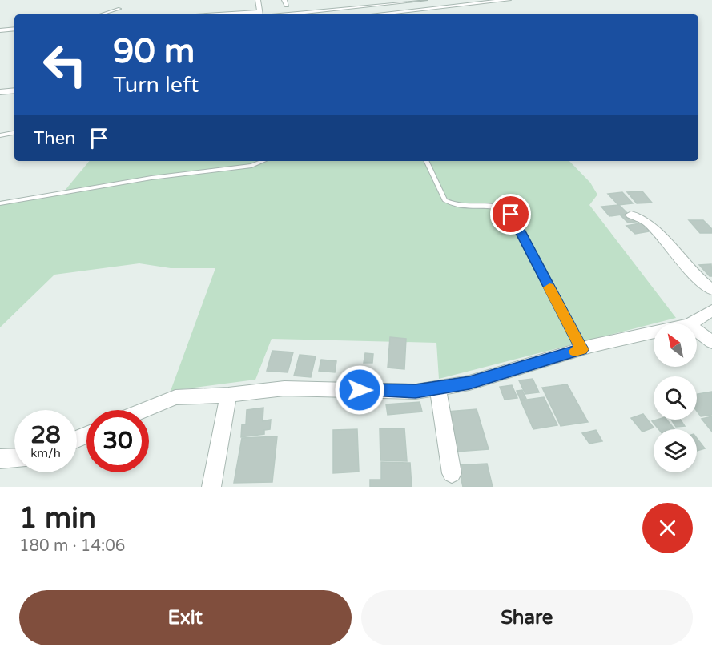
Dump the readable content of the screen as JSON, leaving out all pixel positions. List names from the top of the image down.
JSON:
{
  "north": "top left",
  "page": {
    "turn": ["90 m", "Turn left"],
    "then": "Then",
    "speed": "28 km/h",
    "limit": "30",
    "heading": ["1 min", "180 m · 14:06"],
    "buttons": ["Exit", "Share"]
  }
}
